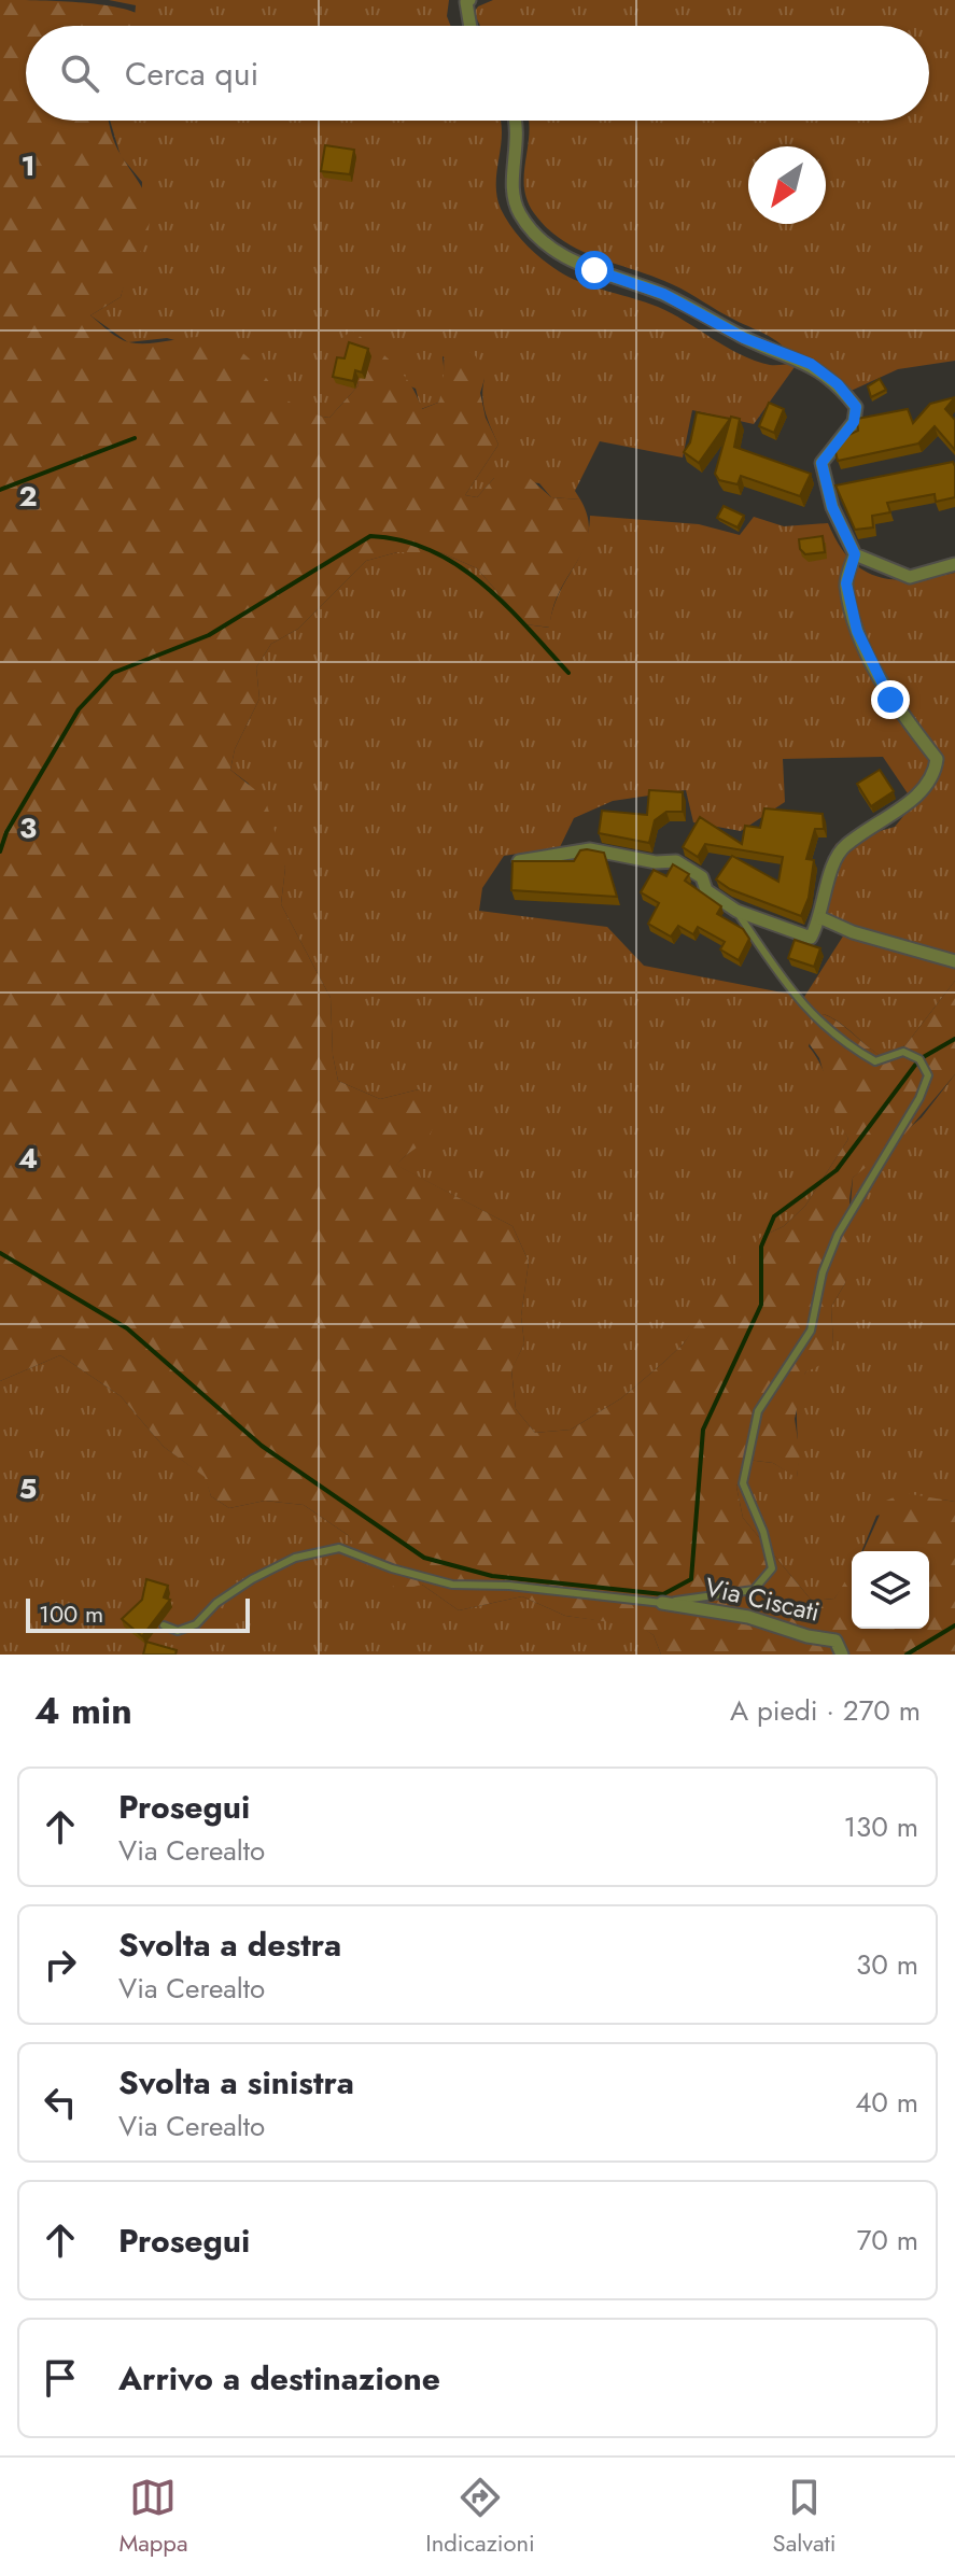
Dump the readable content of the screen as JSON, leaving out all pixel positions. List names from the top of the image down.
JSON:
{
  "streets": {
    "street": ["Via Ciscati"]
  },
  "scale_bar": "100 m",
  "north": "bottom left",
  "page": {
    "search": "Cerca qui",
    "scale": "100 m",
    "heading": ["4 min", "A piedi · 270 m"],
    "list": [
      ["Prosegui", "Via Cerealto", "130 m"],
      ["Svolta a destra", "Via Cerealto", "30 m"],
      ["Svolta a sinistra", "Via Cerealto", "40 m"],
      ["Prosegui", "70 m"],
      "Arrivo a destinazione"
    ],
    "nav": ["Mappa", "Indicazioni", "Salvati"]
  },
  "grid": {
    "rows": [
      "1",
      "2",
      "3",
      "4",
      "5"
    ]
  }
}
